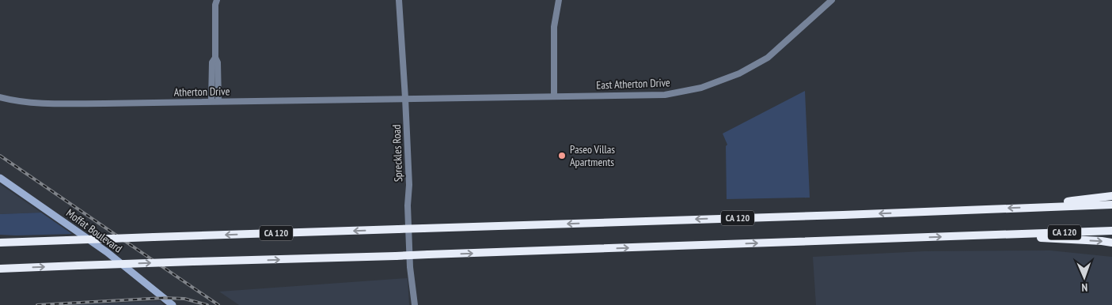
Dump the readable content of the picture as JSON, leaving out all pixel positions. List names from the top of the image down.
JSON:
{
  "streets": {
    "highway": ["CA 120"],
    "main road": ["Moffat Boulevard"],
    "street": ["East Atherton Drive", "Atherton Drive", "Spreckles Road"]
  },
  "crossings": [
    ["East Atherton Drive", "Atherton Drive"],
    ["East Atherton Drive", "Spreckles Road"],
    ["Atherton Drive", "Spreckles Road"]
  ],
  "places": ["Paseo Villas Apartments"],
  "north": "bottom"
}
